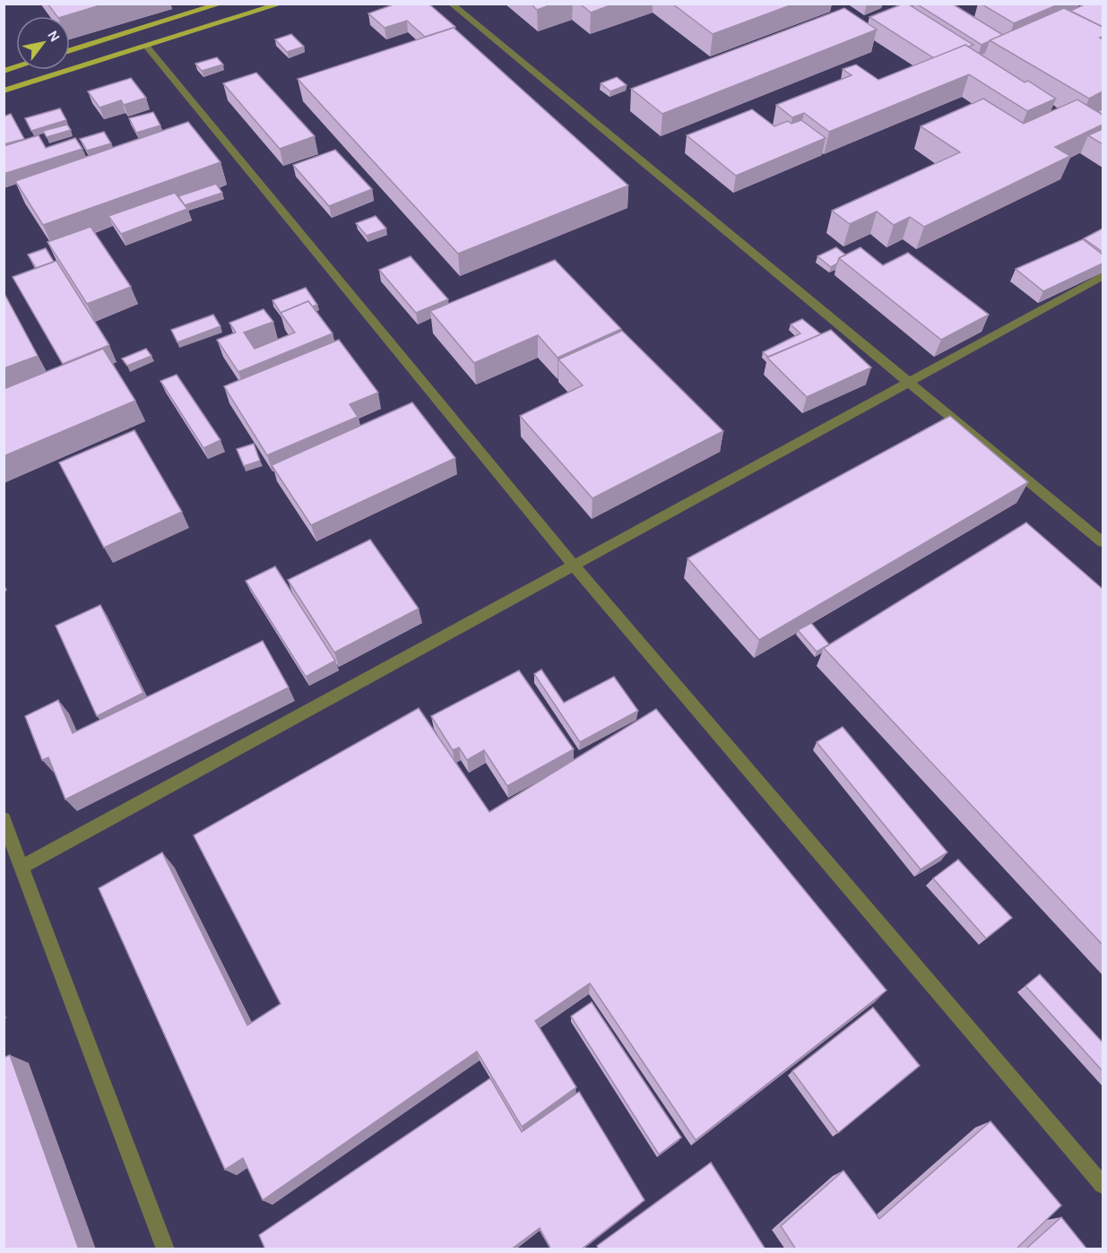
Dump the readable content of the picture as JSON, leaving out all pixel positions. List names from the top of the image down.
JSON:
{
  "north": "top right"
}
